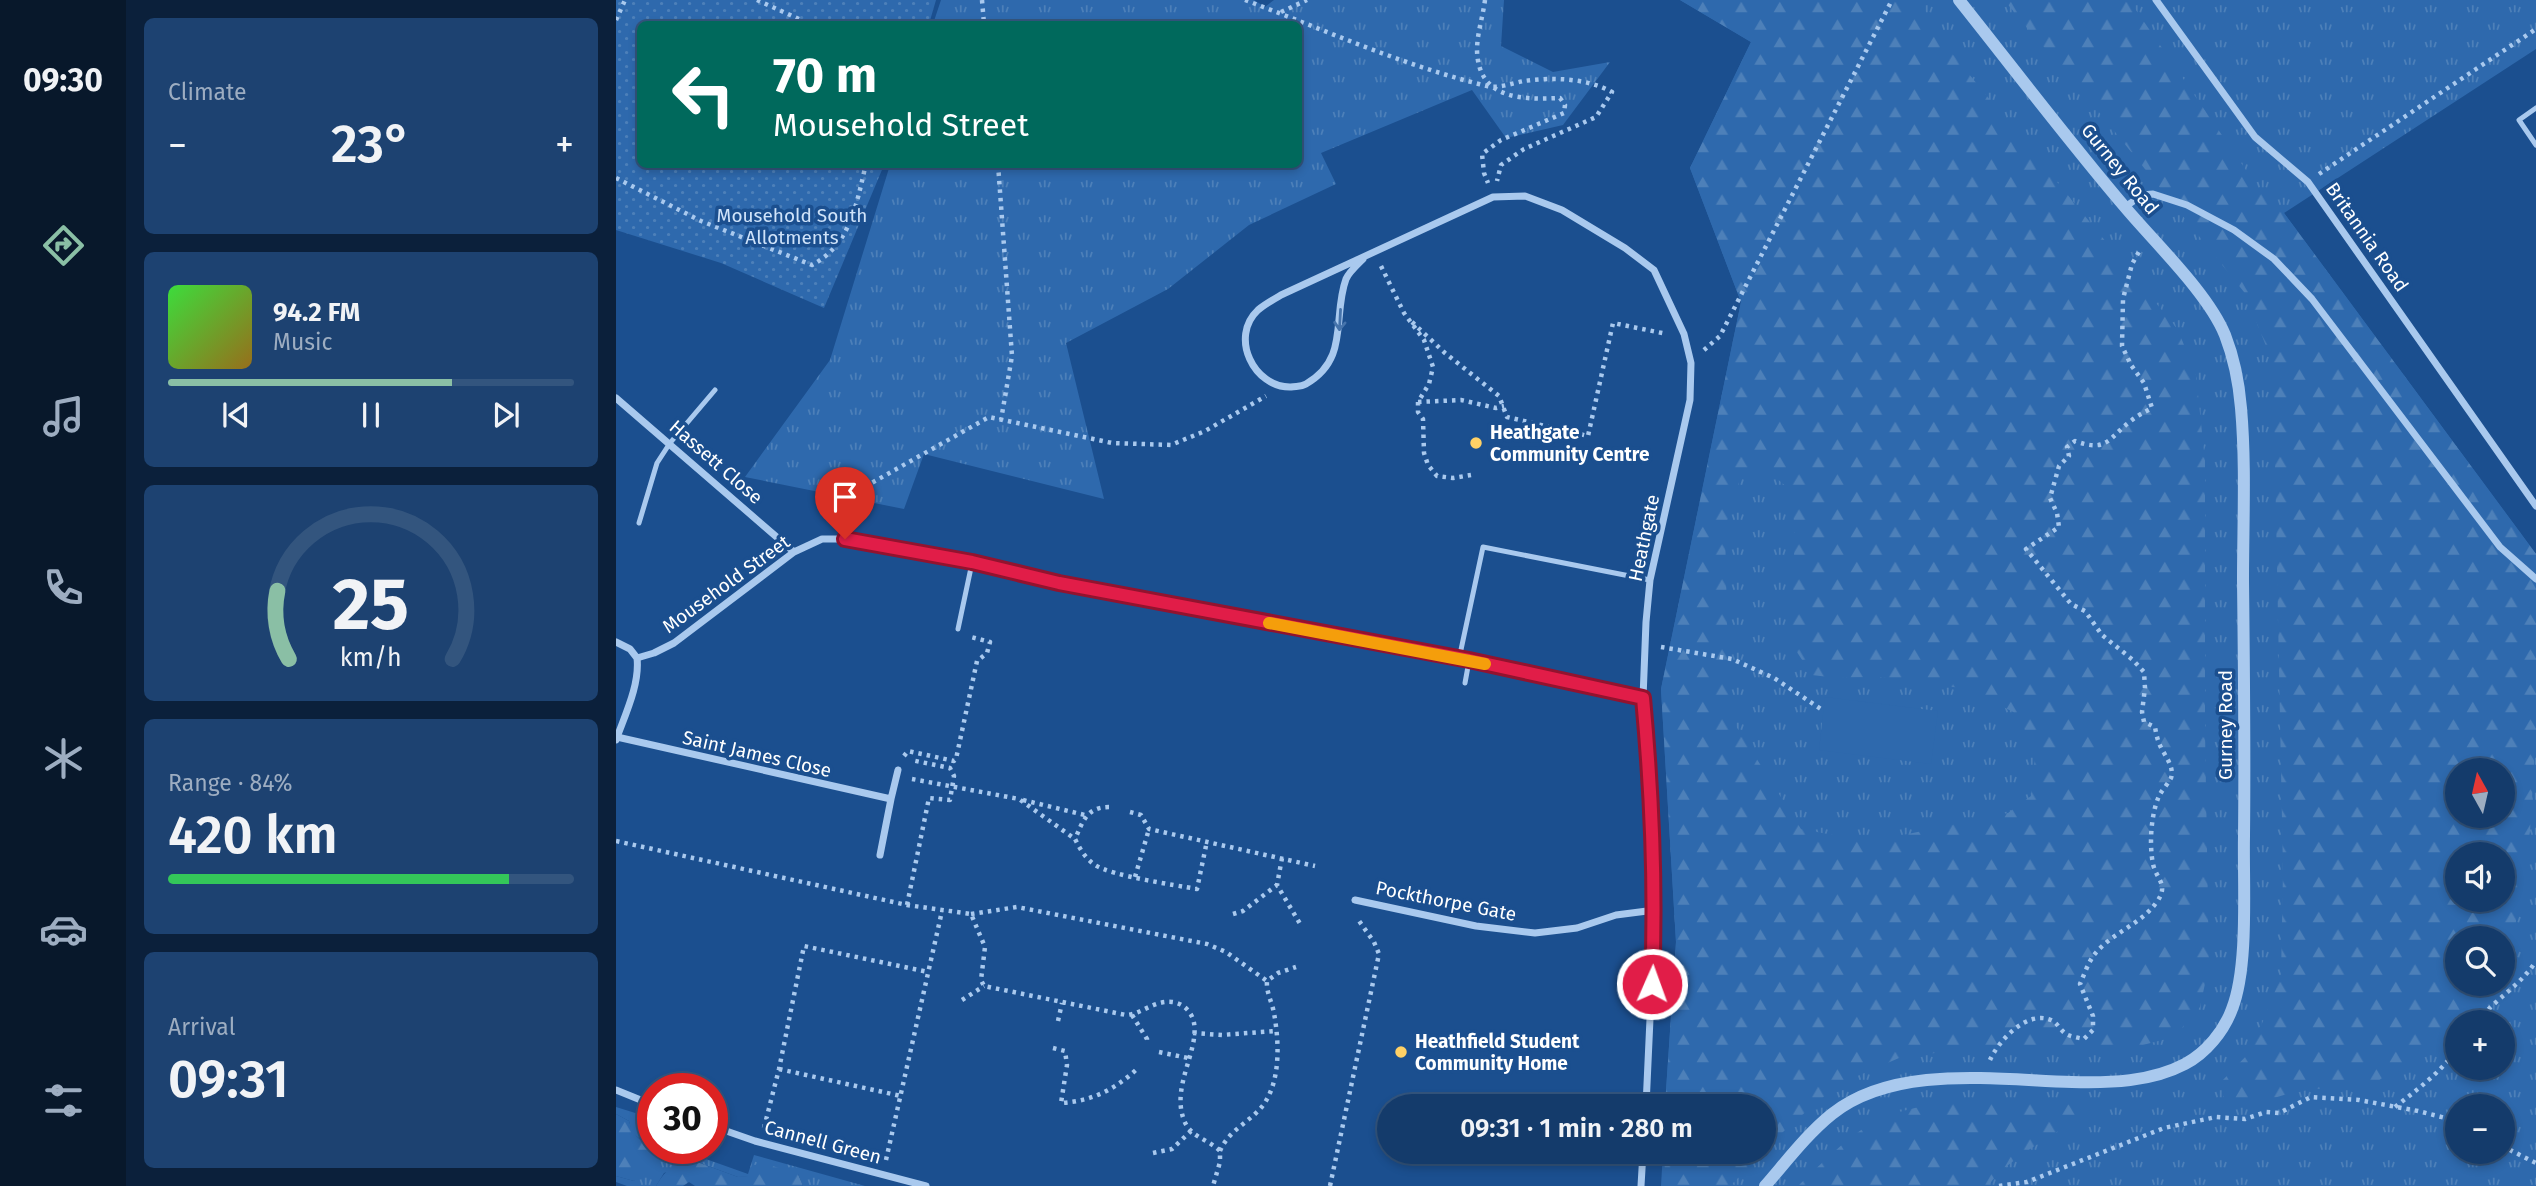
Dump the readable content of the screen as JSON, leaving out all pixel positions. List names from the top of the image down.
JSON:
{
  "streets": {
    "street": [
      "Gurney Road",
      "Britannia Road",
      "Hassett Close",
      "Heathgate",
      "Mousehold Street",
      "Saint James Close",
      "Pockthorpe Gate",
      "Cannell Green"
    ]
  },
  "crossings": [
    ["Hassett Close", "Mousehold Street"],
    ["Heathgate", "Mousehold Street"],
    ["Heathgate", "Pockthorpe Gate"],
    ["Mousehold Street", "Saint James Close"]
  ],
  "parks": ["Mousehold South Allotments"],
  "places": ["Heathgate Community Centre", "Heathfield Student Community Home"],
  "north": "top",
  "page": {
    "tabs": "09:30",
    "tile": [
      "Climate",
      ["Range · 84%", "420 km"],
      ["Arrival", "09:31"]
    ],
    "turn": ["70 m", "Mousehold Street"],
    "heat": ["−", "23°", "+"],
    "song": ["94.2 FM", "Music"],
    "map_buttons": ["+", "−"],
    "limit": "30",
    "trip": "09:31 · 1 min · 280 m",
    "gauge": ["25", "km/h"]
  }
}
